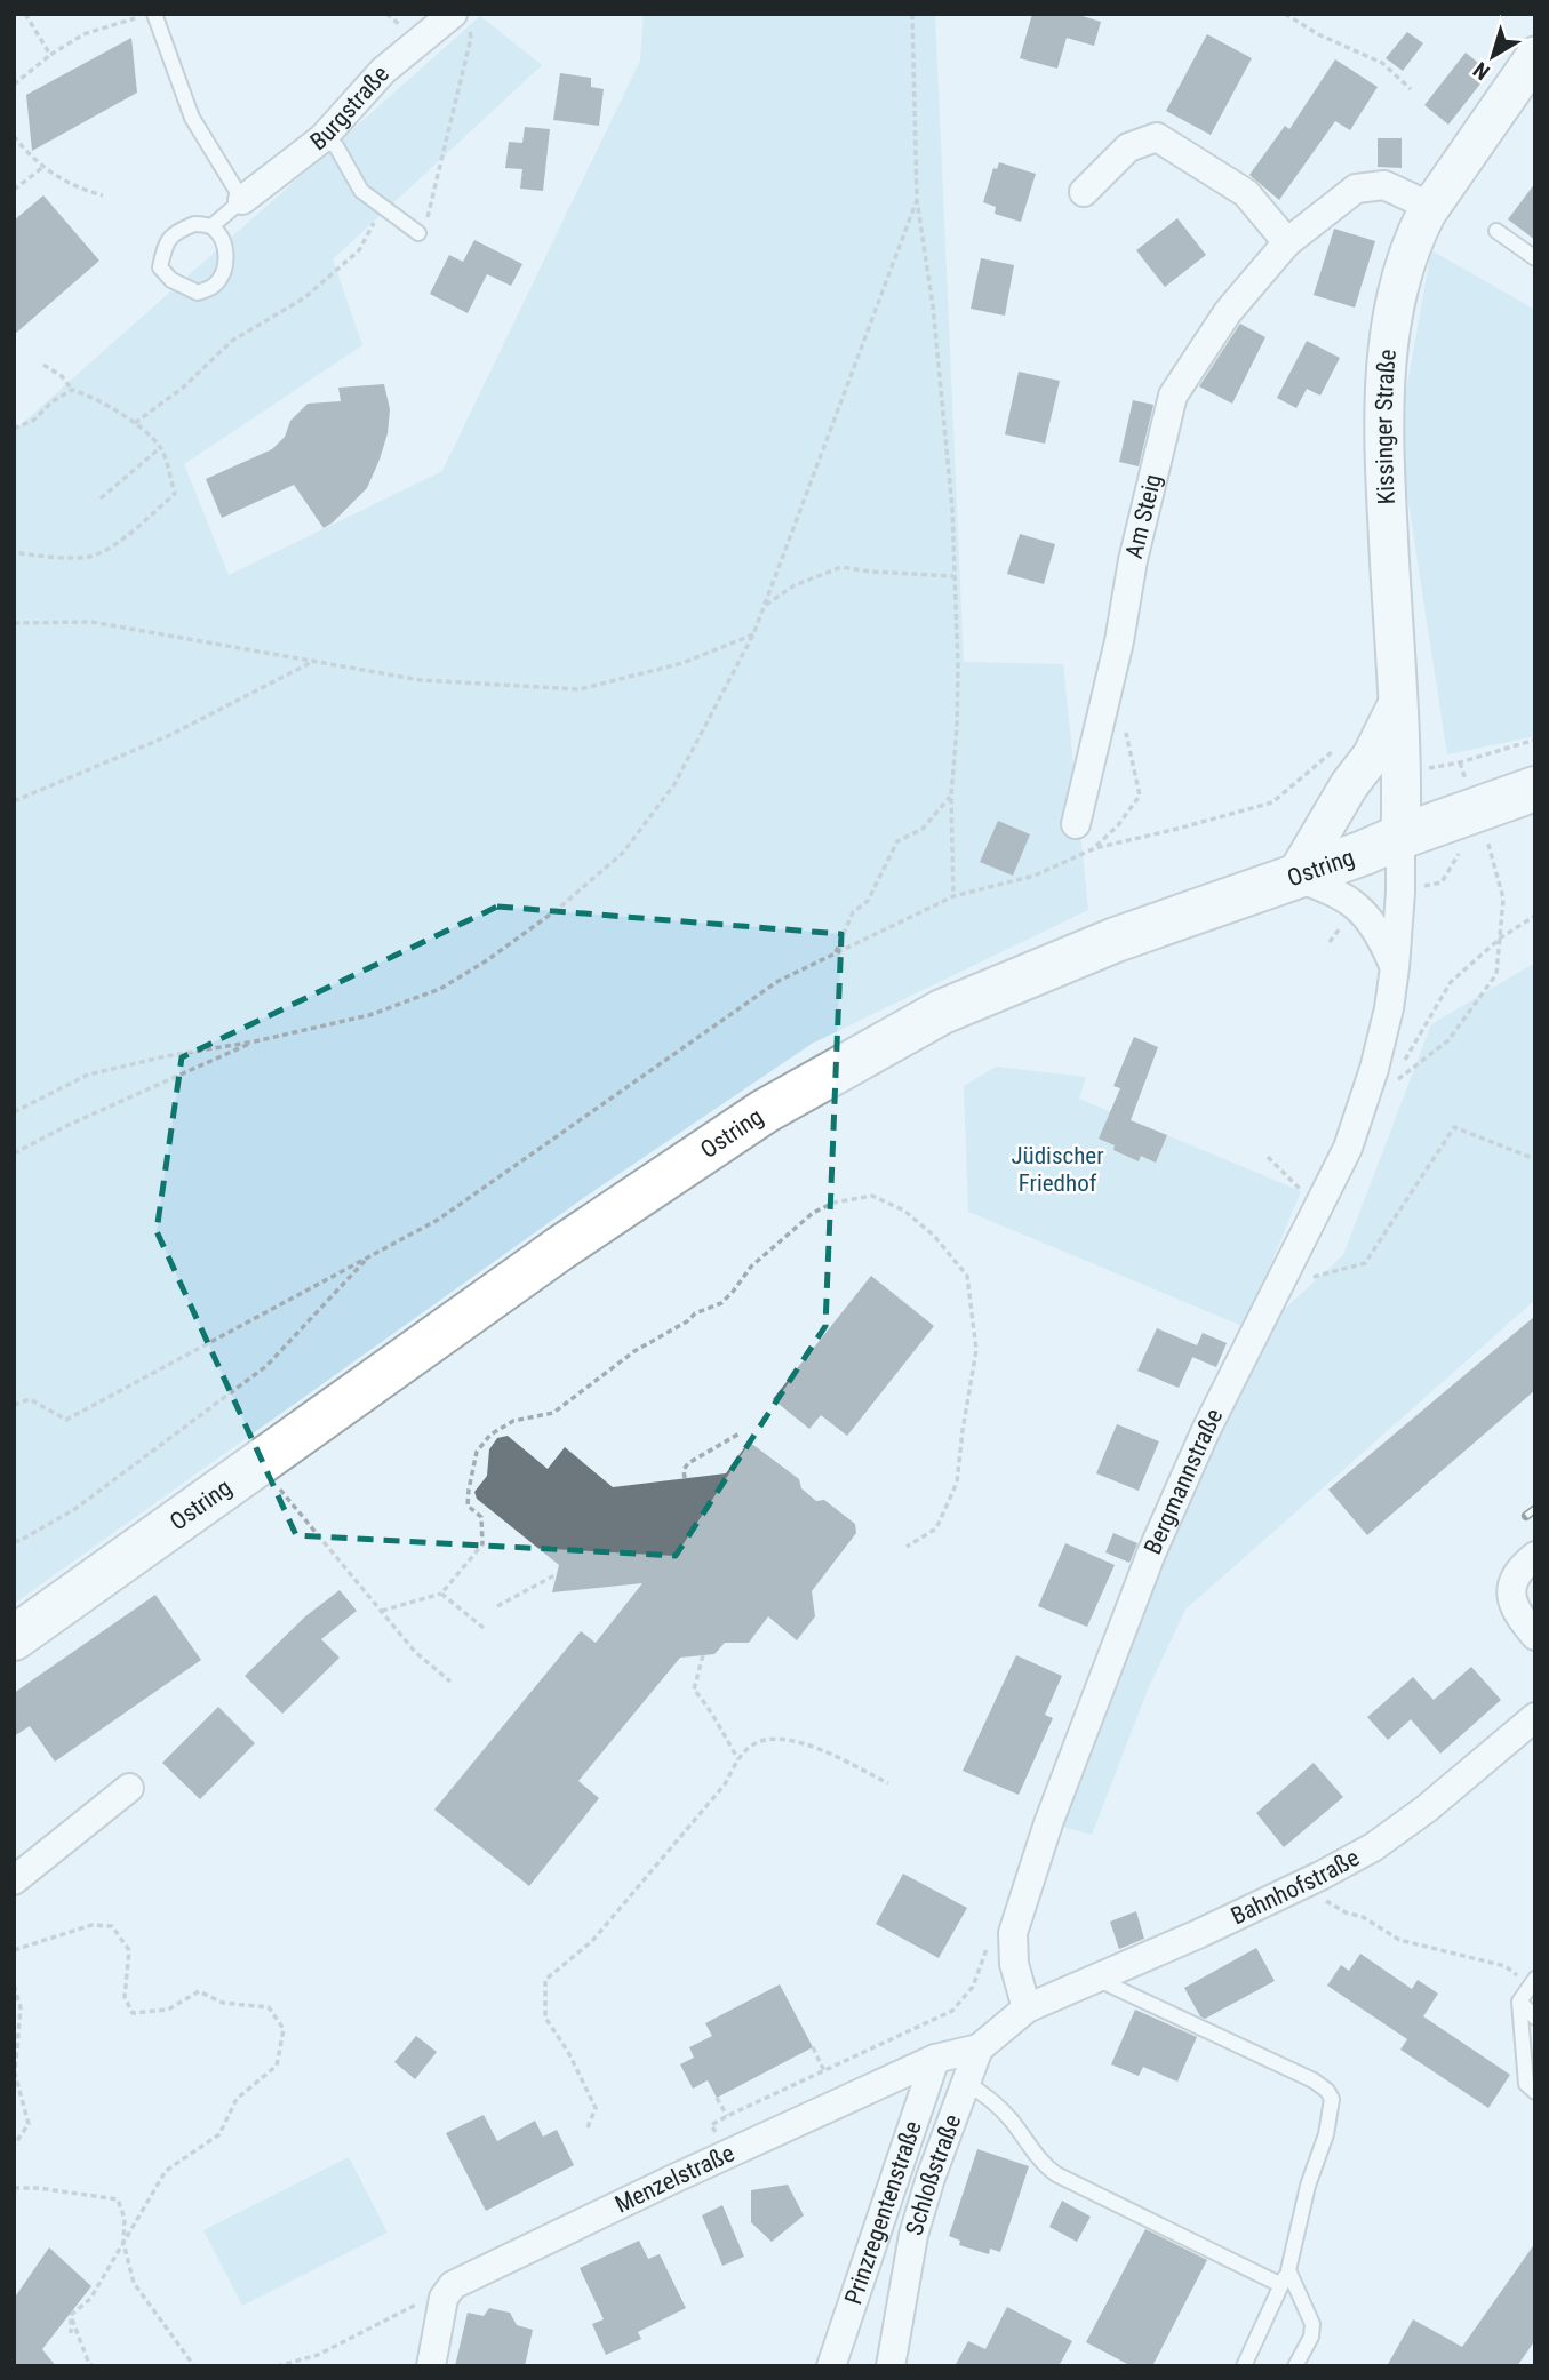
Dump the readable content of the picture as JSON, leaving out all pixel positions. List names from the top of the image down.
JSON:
{
  "streets": {
    "main road": ["Ostring"],
    "street": [
      "Burgstraße",
      "Kissinger Straße",
      "Am Steig",
      "Bergmannstraße",
      "Bahnhofstraße",
      "Schloßstraße",
      "Menzelstraße",
      "Prinzregentenstraße"
    ]
  },
  "crossings": [
    ["Kissinger Straße", "Am Steig"],
    ["Kissinger Straße", "Ostring"],
    ["Kissinger Straße", "Bergmannstraße"],
    ["Ostring", "Bergmannstraße"],
    ["Bergmannstraße", "Bahnhofstraße"],
    ["Bergmannstraße", "Schloßstraße"],
    ["Bahnhofstraße", "Schloßstraße"],
    ["Schloßstraße", "Menzelstraße"],
    ["Menzelstraße", "Prinzregentenstraße"]
  ],
  "parks": ["Jüdischer Friedhof"],
  "north": "bottom left"
}
